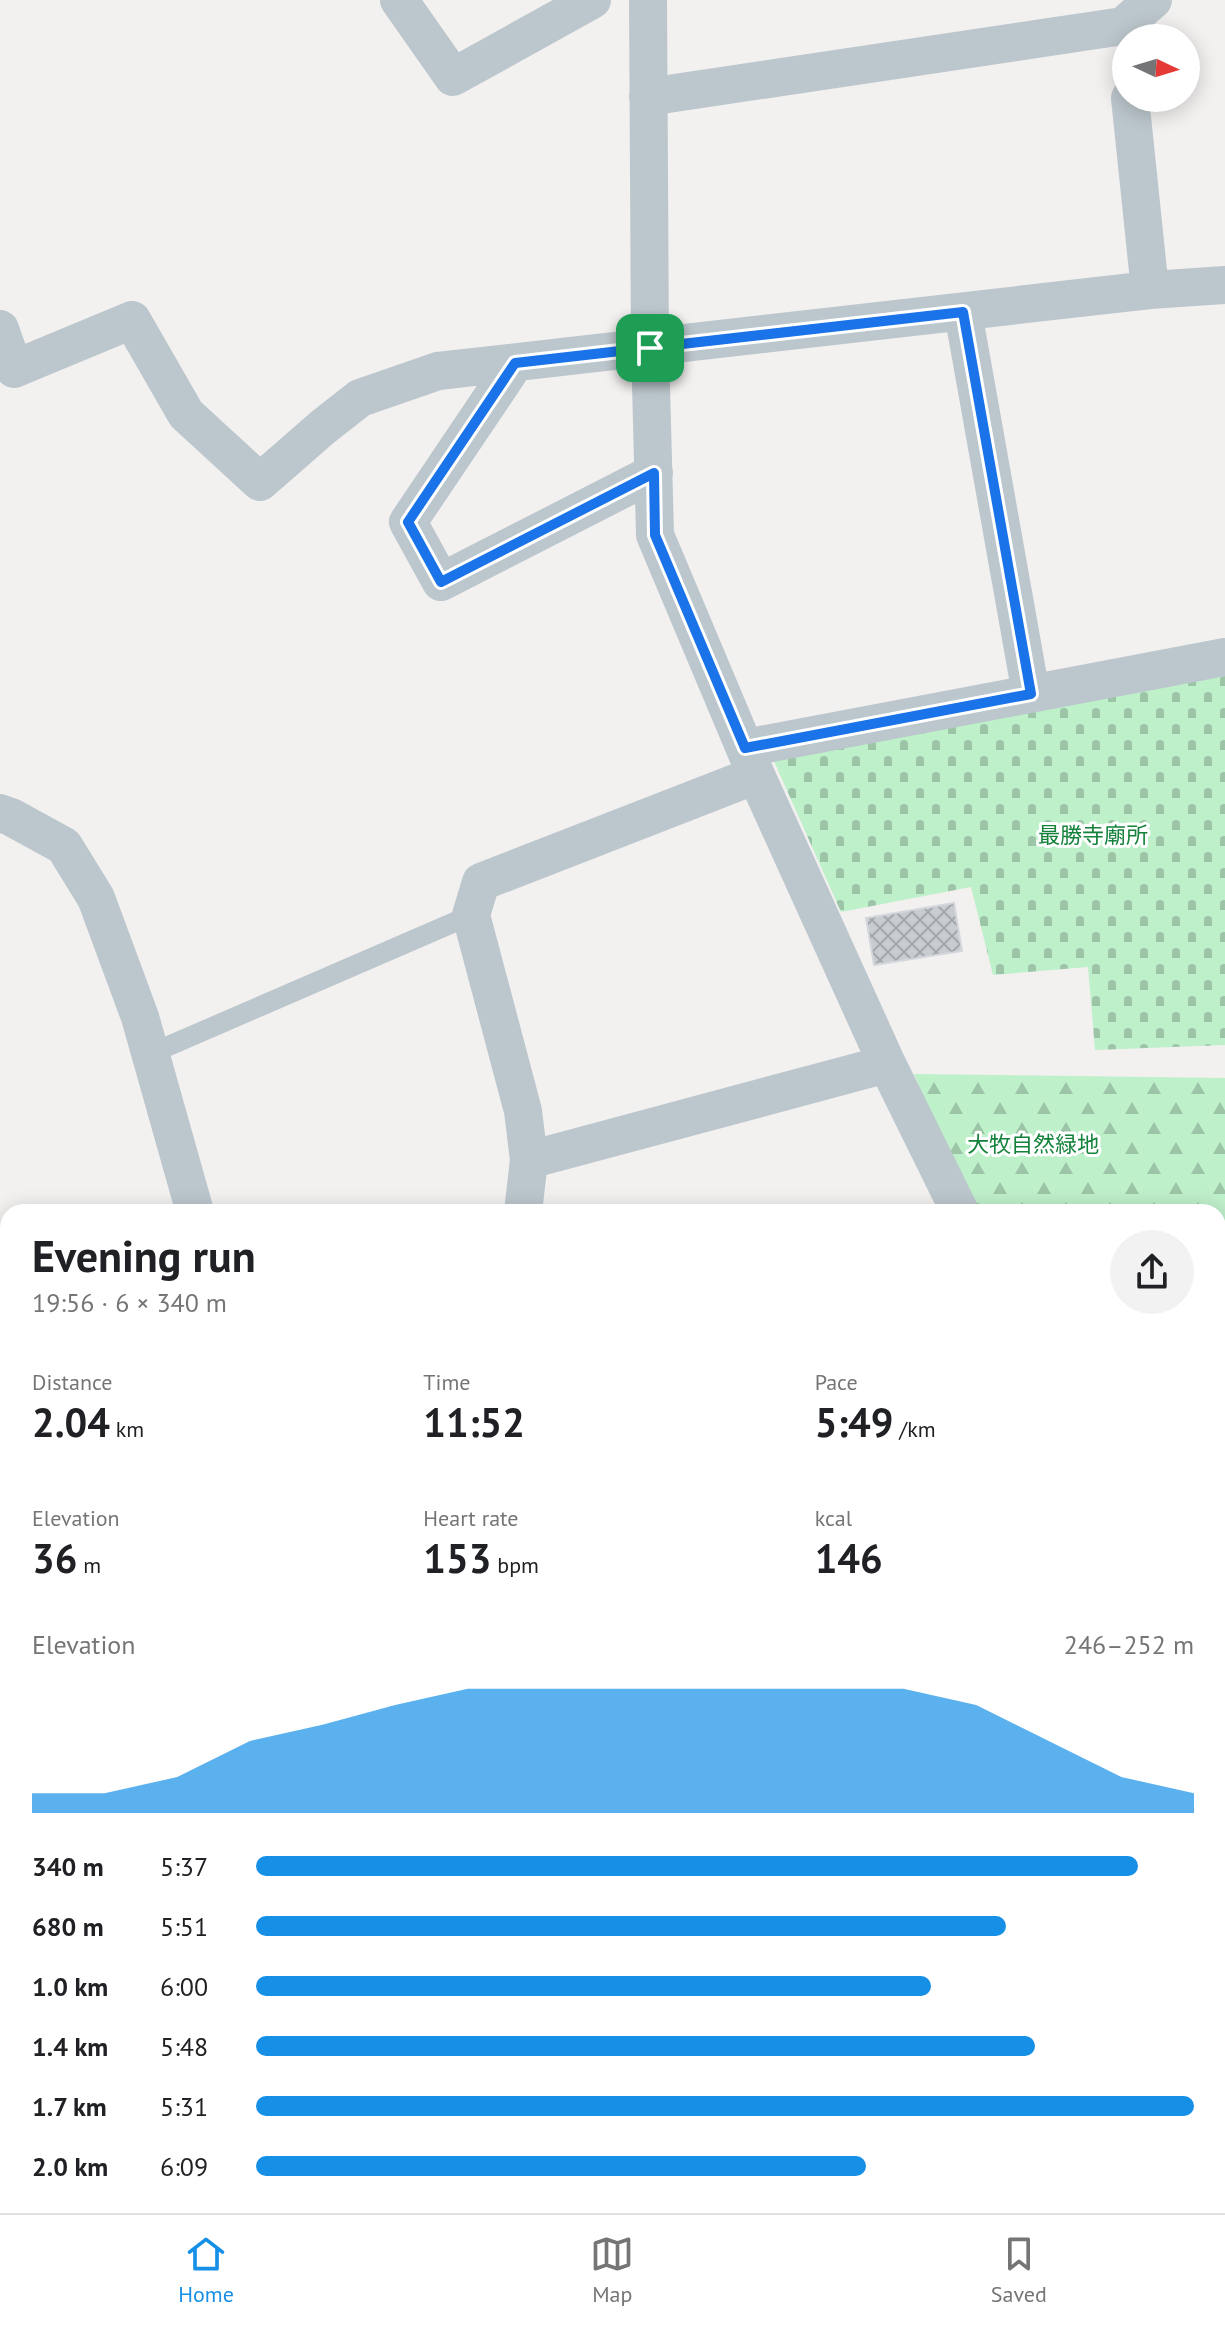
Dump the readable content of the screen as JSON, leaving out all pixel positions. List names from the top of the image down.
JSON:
{
  "parks": ["最勝寺廟所", "大牧自然緑地"],
  "north": "right",
  "page": {
    "heading": ["Evening run", "19:56 · 6 × 340 m"],
    "stats": [
      ["Distance", "2.04 km"],
      ["Time", "11:52"],
      ["Pace", "5:49 /km"],
      ["Elevation", "36 m"],
      ["Heart rate", "153 bpm"],
      ["kcal", "146"]
    ],
    "chart": ["Elevation", "246–252 m"],
    "list": [
      {
        "name": "340 m",
        "note": "5:37"
      },
      {
        "name": "680 m",
        "note": "5:51"
      },
      {
        "name": "1.0 km",
        "note": "6:00"
      },
      {
        "name": "1.4 km",
        "note": "5:48"
      },
      {
        "name": "1.7 km",
        "note": "5:31"
      },
      {
        "name": "2.0 km",
        "note": "6:09"
      }
    ],
    "tabs": ["Home", "Map", "Saved"]
  }
}
